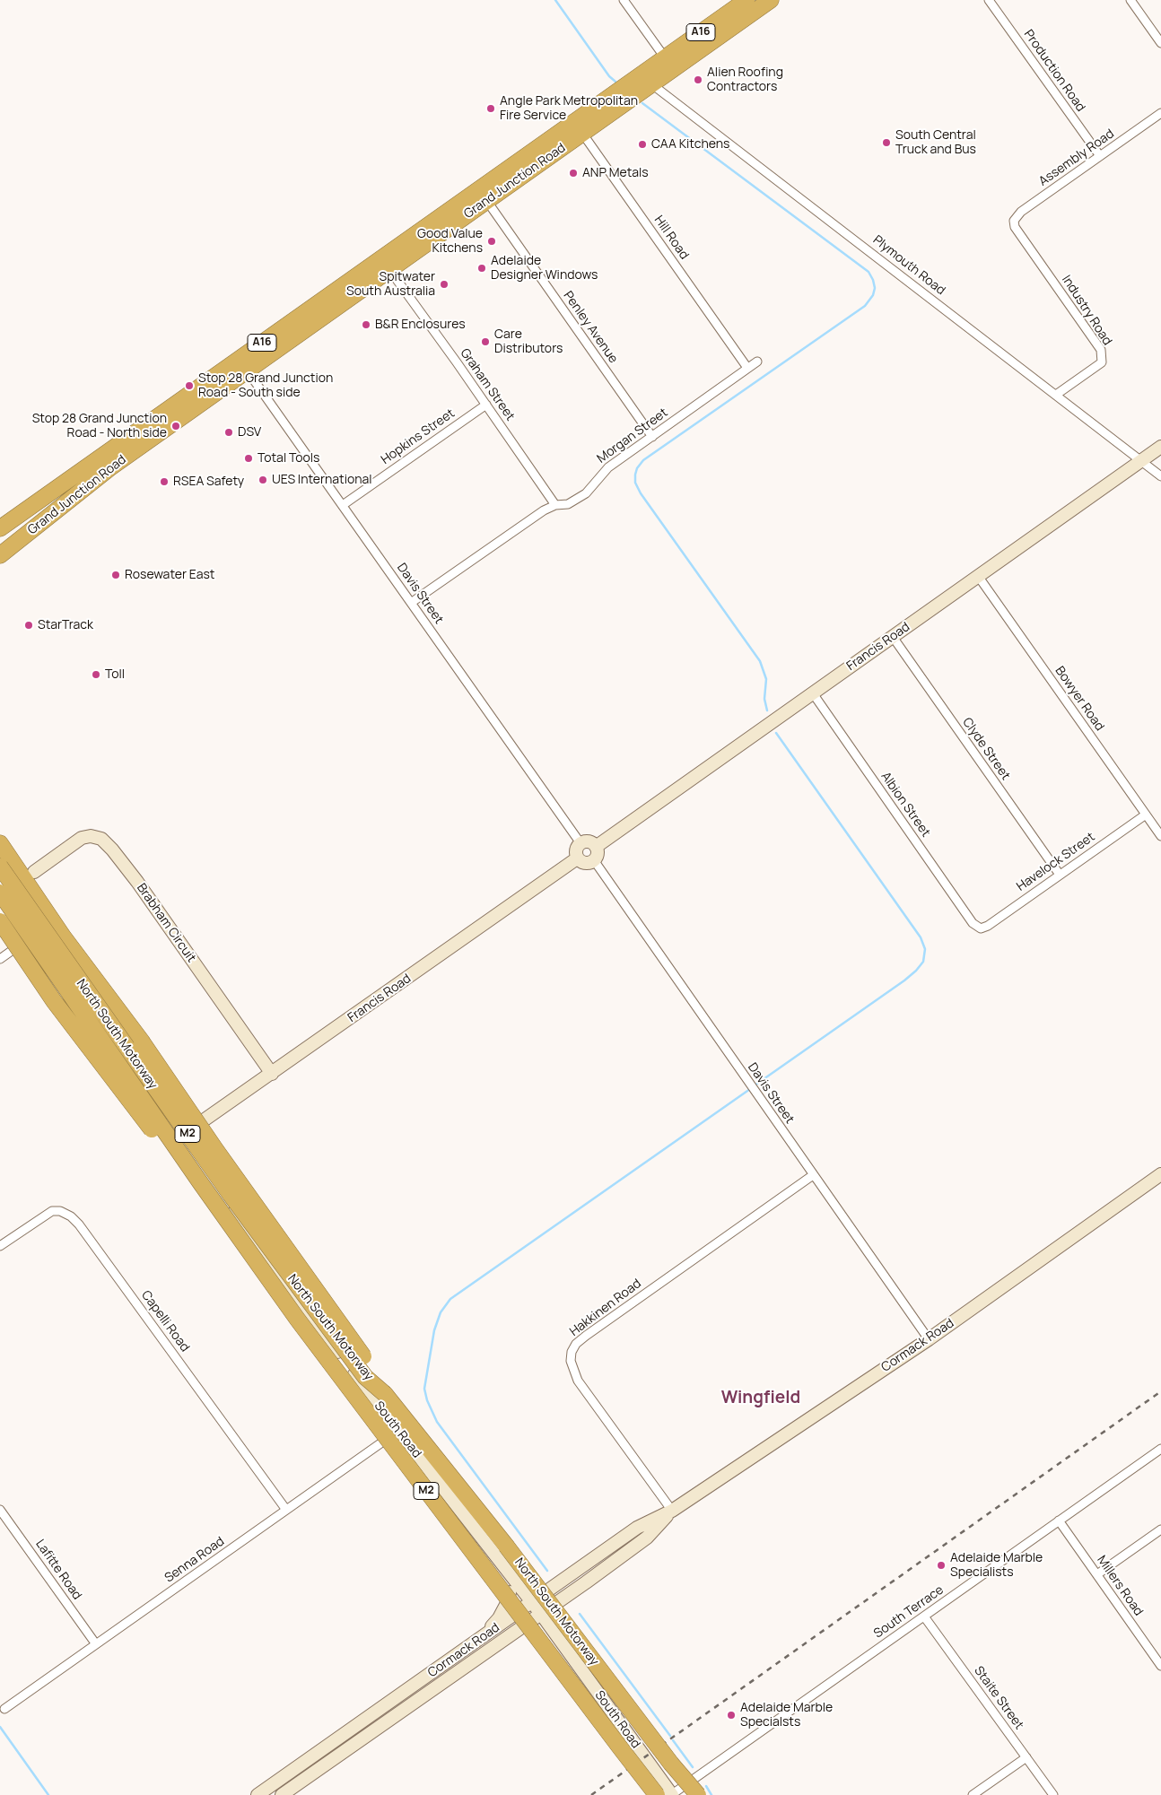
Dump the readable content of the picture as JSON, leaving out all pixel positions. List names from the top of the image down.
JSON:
{
  "streets": {
    "highway": [
      "A16",
      "Grand Junction Road",
      "North South Motorway",
      "M2"
    ],
    "street": [
      "Production Road",
      "Assembly Road",
      "Hill Road",
      "Plymouth Road",
      "Industry Road",
      "Penley Avenue",
      "Graham Street",
      "Morgan Street",
      "Hopkins Street",
      "Davis Street",
      "Francis Road",
      "Bowyer Road",
      "Clyde Street",
      "Albion Street",
      "Havelock Street",
      "Brabham Circuit",
      "Hakkinen Road",
      "Capelli Road",
      "Cormack Road",
      "South Road",
      "Senna Road",
      "Lafitte Road",
      "Millers Road",
      "South Terrace",
      "Staite Street"
    ]
  },
  "crossings": [
    ["Production Road", "Assembly Road"],
    ["Assembly Road", "Industry Road"],
    ["Grand Junction Road", "Hill Road"],
    ["Grand Junction Road", "Plymouth Road"],
    ["Grand Junction Road", "Penley Avenue"],
    ["Grand Junction Road", "Graham Street"],
    ["Grand Junction Road", "Davis Street"],
    ["Hill Road", "Morgan Street"],
    ["Plymouth Road", "Industry Road"],
    ["Plymouth Road", "Francis Road"],
    ["Penley Avenue", "Morgan Street"],
    ["Graham Street", "Morgan Street"],
    ["Graham Street", "Hopkins Street"],
    ["Morgan Street", "Davis Street"],
    ["Hopkins Street", "Davis Street"],
    ["Davis Street", "Francis Road"],
    ["Davis Street", "Hakkinen Road"],
    ["Davis Street", "Cormack Road"],
    ["Francis Road", "Bowyer Road"],
    ["Francis Road", "Clyde Street"],
    ["Francis Road", "Albion Street"],
    ["Francis Road", "Brabham Circuit"],
    ["Francis Road", "South Road"],
    ["Bowyer Road", "Havelock Street"],
    ["Clyde Street", "Havelock Street"],
    ["Albion Street", "Havelock Street"],
    ["Hakkinen Road", "Cormack Road"],
    ["Capelli Road", "Senna Road"],
    ["Cormack Road", "South Road"],
    ["South Road", "Senna Road"],
    ["South Road", "South Terrace"],
    ["Senna Road", "Lafitte Road"],
    ["Millers Road", "South Terrace"],
    ["South Terrace", "Staite Street"]
  ],
  "districts": ["Wingfield"],
  "places": [
    "Alien Roofing Contractors",
    "Angle Park Metropolitan Fire Service",
    "South Central Truck and Bus",
    "CAA Kitchens",
    "ANP Metals",
    "Good Value Kitchens",
    "Adelaide Designer Windows",
    "Spitwater South Australia",
    "B&R Enclosures",
    "Care Distributors",
    "Stop 28 Grand Junction Road - South side",
    "Stop 28 Grand Junction Road - North side",
    "DSV",
    "Total Tools",
    "UES International",
    "RSEA Safety",
    "Rosewater East",
    "StarTrack",
    "Toll",
    "Adelaide Marble Specialists",
    "Adelaide Marble Specialsts"
  ]
}
